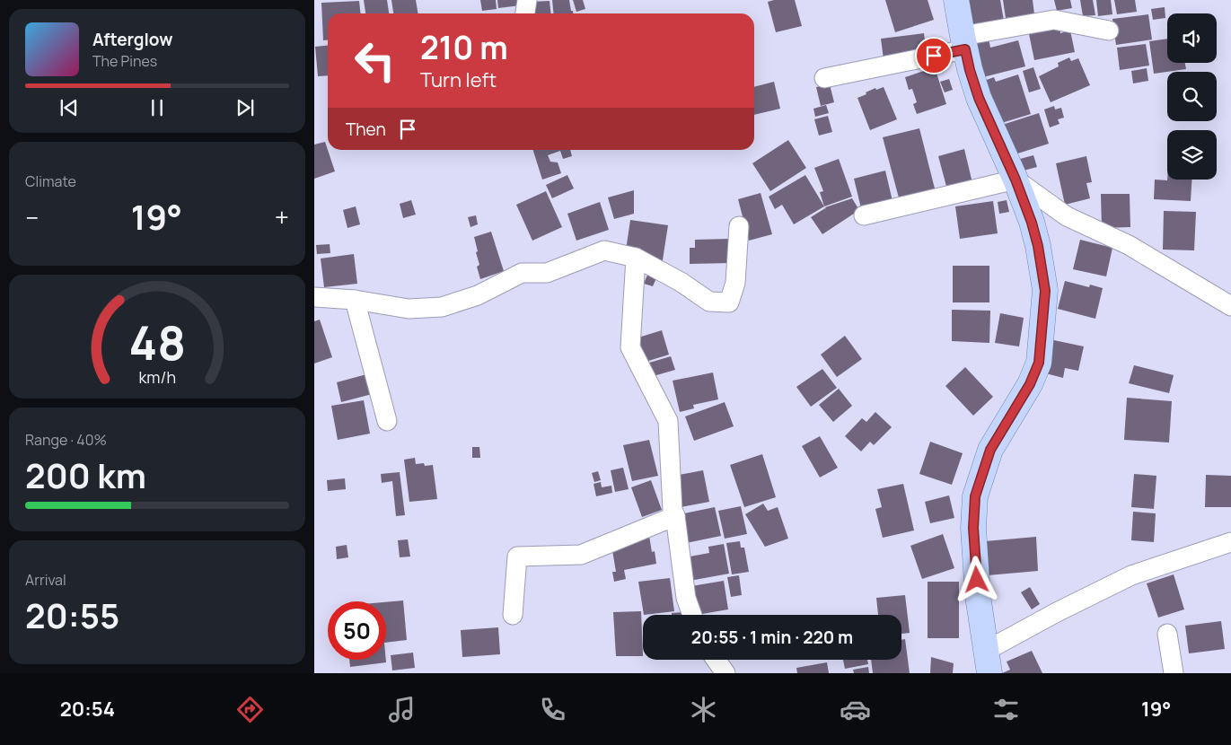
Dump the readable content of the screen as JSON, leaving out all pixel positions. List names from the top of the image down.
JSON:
{
  "page": {
    "turn": ["210 m", "Turn left"],
    "song": ["Afterglow", "The Pines"],
    "then": "Then",
    "tile": [
      "Climate",
      ["Range · 40%", "200 km"],
      ["Arrival", "20:55"]
    ],
    "heat": ["−", "19°", "+"],
    "limit": "50",
    "trip": "20:55 · 1 min · 220 m",
    "tabs": ["20:54", "19°"],
    "gauge": ["48", "km/h"]
  }
}
